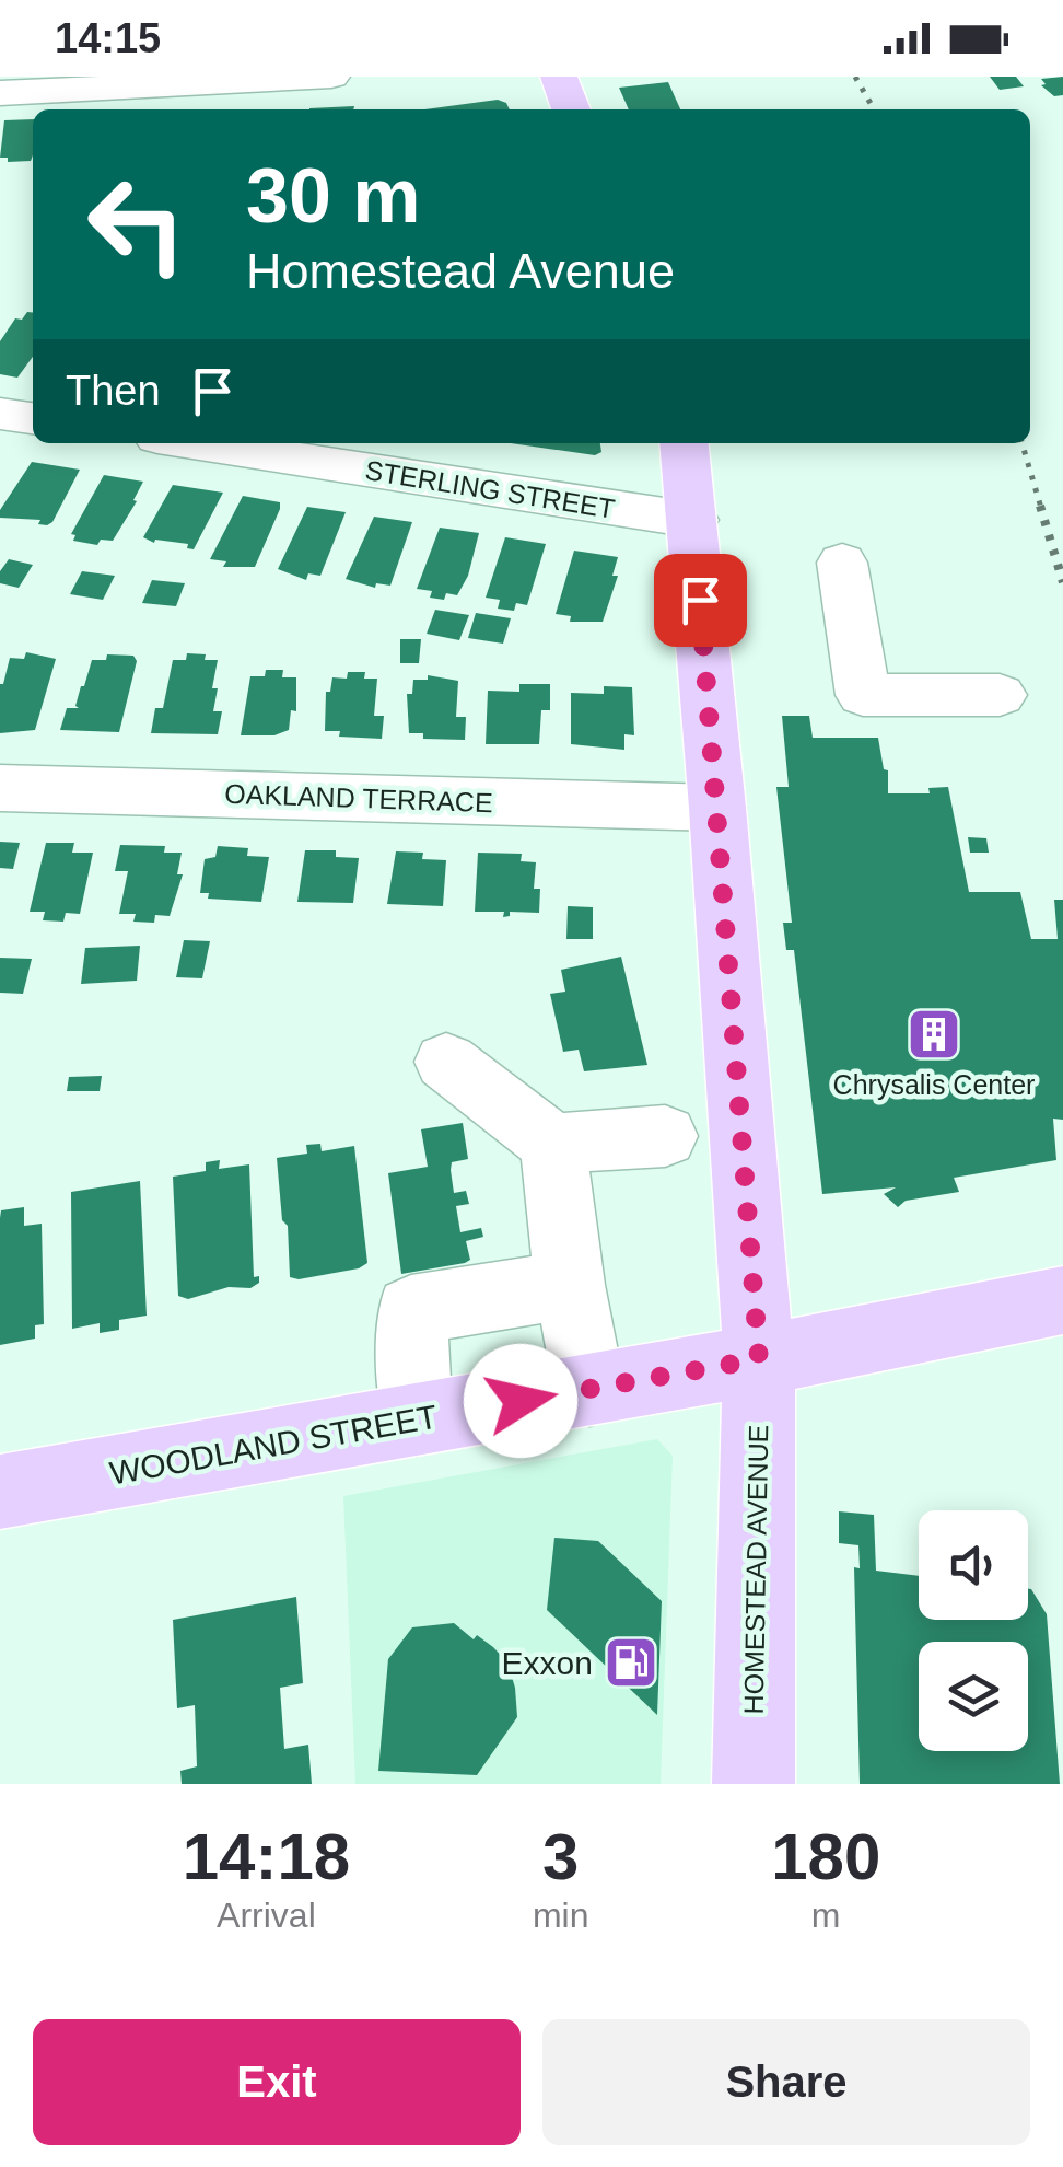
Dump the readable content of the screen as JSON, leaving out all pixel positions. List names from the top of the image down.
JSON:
{
  "streets": {
    "main road": ["WOODLAND STREET", "HOMESTEAD AVENUE"],
    "street": ["STERLING STREET", "OAKLAND TERRACE"]
  },
  "crossings": [
    ["STERLING STREET", "HOMESTEAD AVENUE"],
    ["OAKLAND TERRACE", "HOMESTEAD AVENUE"],
    ["WOODLAND STREET", "HOMESTEAD AVENUE"]
  ],
  "places": {
    "building": ["Chrysalis Center"],
    "fuel station": ["Exxon"]
  },
  "page": {
    "status": "14:15",
    "turn": ["30 m", "Homestead Avenue"],
    "then": "Then",
    "eta": [
      "14:18",
      "Arrival",
      "3",
      "min",
      "180",
      "m"
    ],
    "buttons": ["Exit", "Share"]
  }
}
